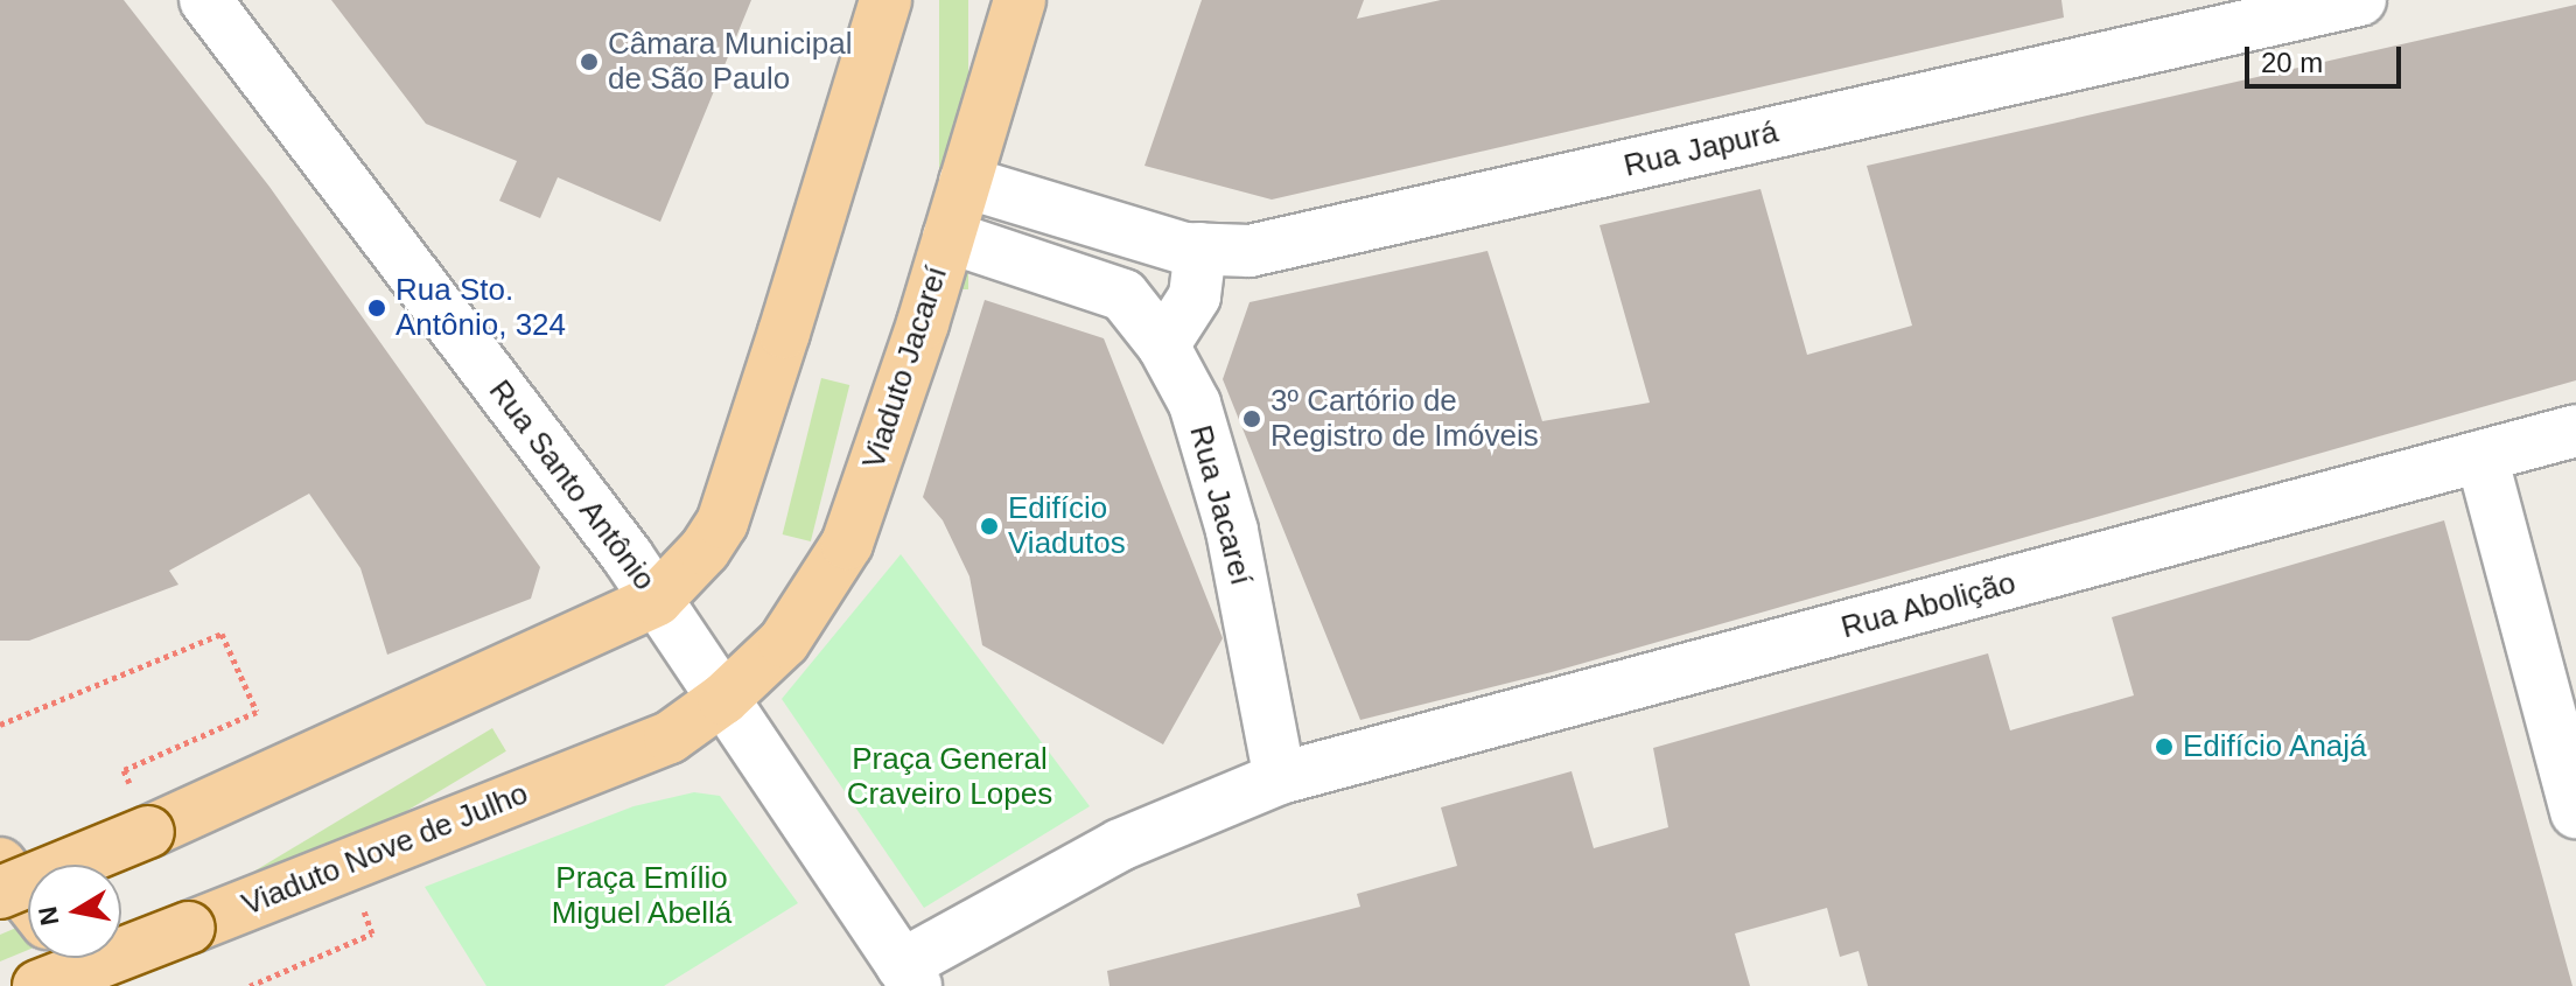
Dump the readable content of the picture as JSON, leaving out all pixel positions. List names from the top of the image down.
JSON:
{
  "streets": {
    "main road": ["Viaduto Jacareí", "Viaduto Nove de Julho"],
    "street": [
      "Rua Japurá",
      "Rua Santo Antônio",
      "Rua Jacareí",
      "Rua Abolição"
    ]
  },
  "crossings": [
    ["Rua Japurá", "Viaduto Jacareí"],
    ["Viaduto Jacareí", "Rua Santo Antônio"],
    ["Viaduto Jacareí", "Viaduto Nove de Julho"],
    ["Rua Santo Antônio", "Viaduto Nove de Julho"],
    ["Rua Jacareí", "Rua Abolição"]
  ],
  "parks": ["Praça General Craveiro Lopes", "Praça Emílio Miguel Abellá"],
  "places": [
    "Câmara Municipal de São Paulo",
    "Rua Sto. Antônio, 324",
    "3º Cartório de Registro de Imóveis",
    "Edifício Viadutos",
    "Edifício Anajá"
  ],
  "scale_bar": "20 m",
  "north": "left"
}
